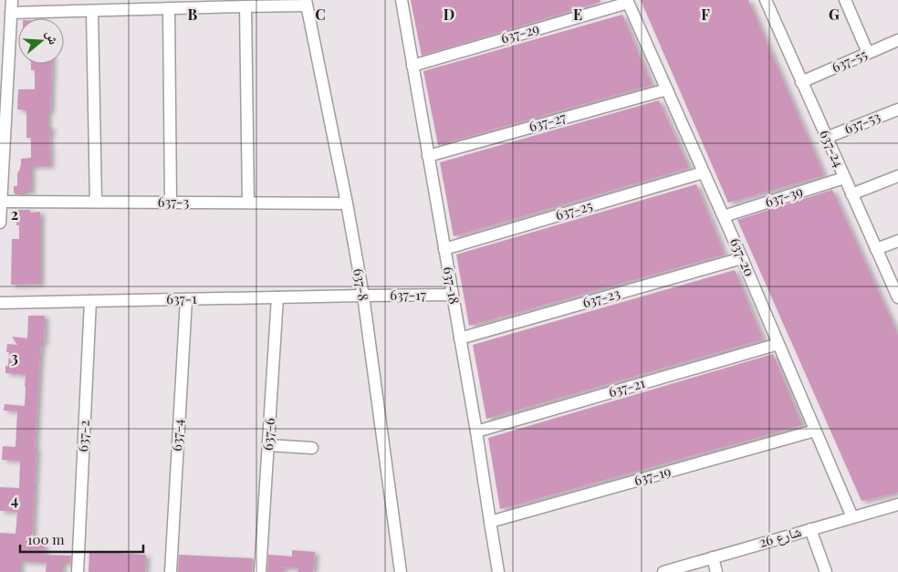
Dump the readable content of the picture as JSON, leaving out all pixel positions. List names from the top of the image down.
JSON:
{
  "streets": {
    "street": [
      "637-29",
      "637-55",
      "637-27",
      "637-53",
      "637-24",
      "637-39",
      "637-3",
      "637-25",
      "637-20",
      "637-8",
      "637-18",
      "637-17",
      "637-23",
      "637-1",
      "637-21",
      "637-6",
      "637-4",
      "637-2",
      "637-19",
      "شارع 26"
    ]
  },
  "crossings": [
    ["637-29", "637-20"],
    ["637-29", "637-18"],
    ["637-55", "637-24"],
    ["637-27", "637-20"],
    ["637-27", "637-18"],
    ["637-53", "637-24"],
    ["637-24", "637-39"],
    ["637-39", "637-20"],
    ["637-3", "637-8"],
    ["637-25", "637-20"],
    ["637-25", "637-18"],
    ["637-20", "637-23"],
    ["637-20", "637-21"],
    ["637-20", "637-19"],
    ["637-20", "شارع 26"],
    ["637-8", "637-17"],
    ["637-8", "637-1"],
    ["637-18", "637-17"],
    ["637-18", "637-23"],
    ["637-18", "637-21"],
    ["637-18", "637-19"],
    ["637-17", "637-1"],
    ["637-1", "637-6"],
    ["637-1", "637-4"],
    ["637-1", "637-2"]
  ],
  "scale_bar": "100 m",
  "north": "right",
  "grid": {
    "columns": [
      "B",
      "C",
      "D",
      "E",
      "F",
      "G"
    ],
    "rows": ["2", "3", "4"]
  }
}
